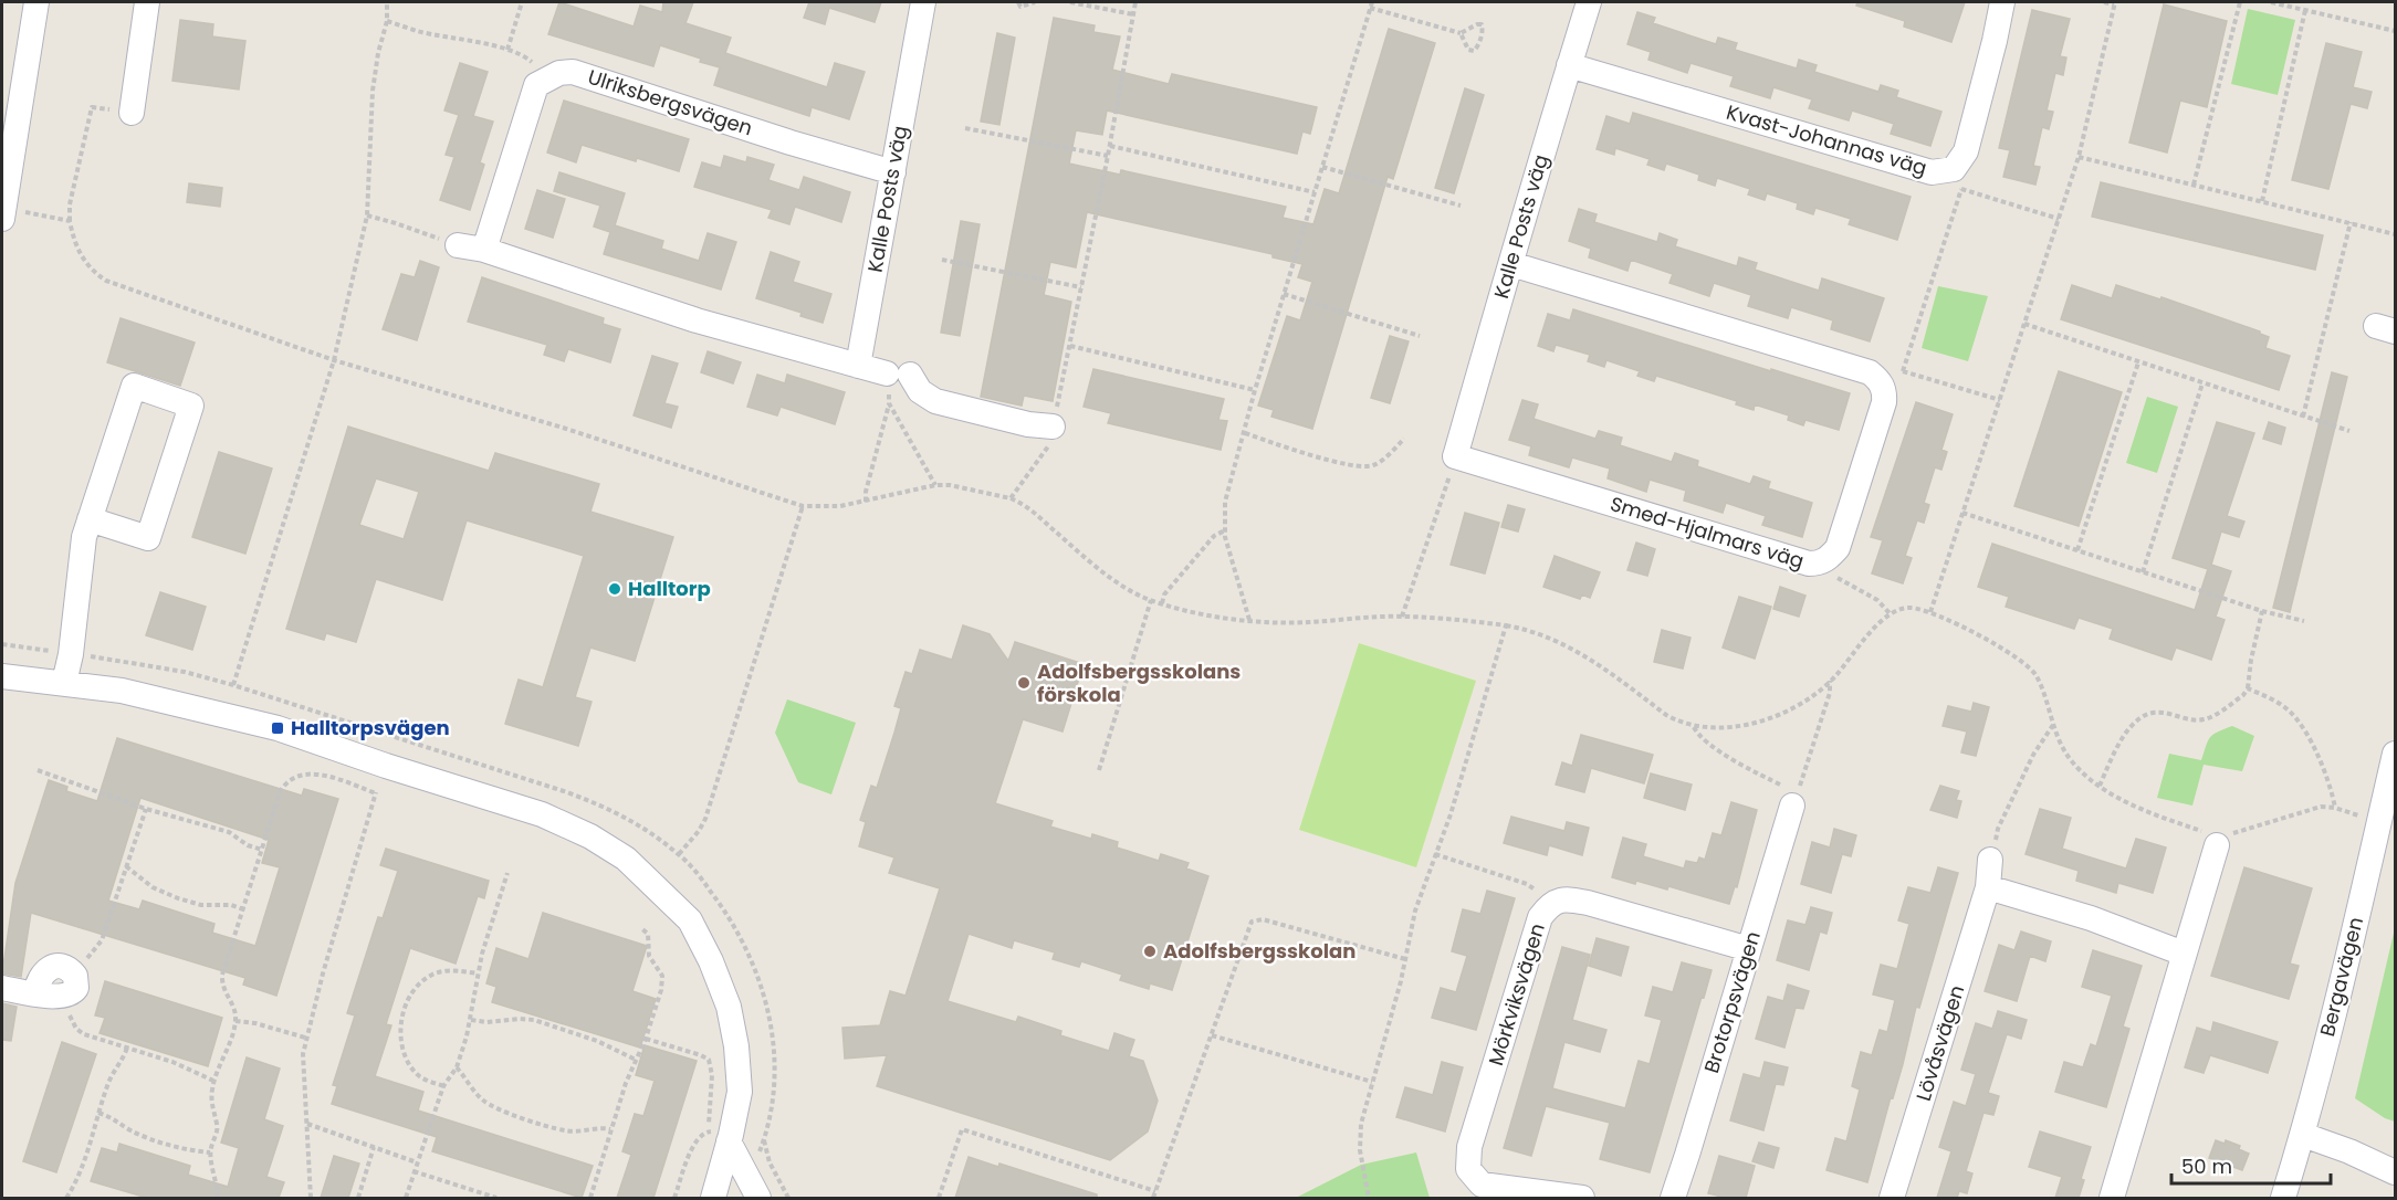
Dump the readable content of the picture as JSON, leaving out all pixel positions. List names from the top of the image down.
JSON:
{
  "streets": {
    "street": [
      "Ulriksbergsvägen",
      "Kvast-Johannas väg",
      "Kalle Posts väg",
      "Smed-Hjalmars väg",
      "Bergavägen",
      "Mörkviksvägen",
      "Brotorpsvägen",
      "Lövåsvägen"
    ]
  },
  "crossings": [
    ["Ulriksbergsvägen", "Kalle Posts väg"],
    ["Kvast-Johannas väg", "Kalle Posts väg"],
    ["Kalle Posts väg", "Smed-Hjalmars väg"],
    ["Mörkviksvägen", "Brotorpsvägen"]
  ],
  "places": {
    "other": ["Halltorp", "Adolfsbergsskolans förskola", "Adolfsbergsskolan"],
    "transit": ["Halltorpsvägen"]
  },
  "scale_bar": "50 m"
}
